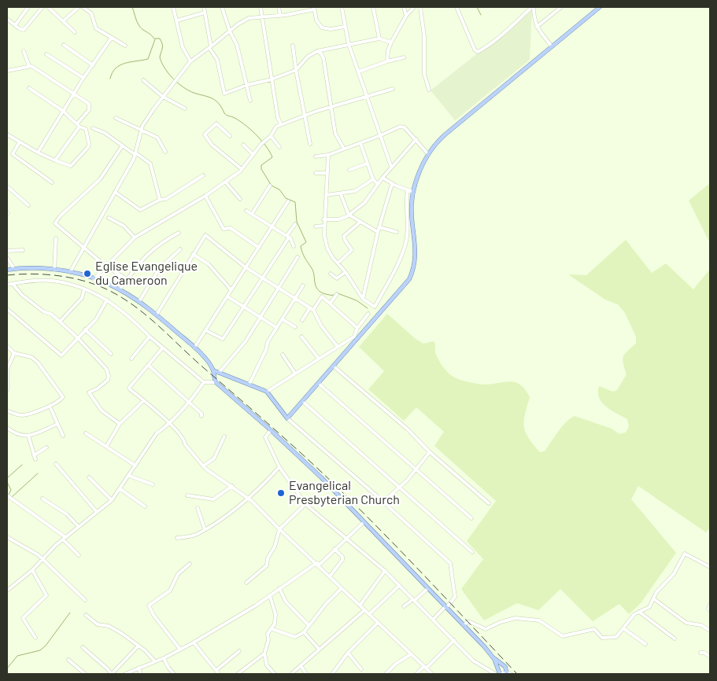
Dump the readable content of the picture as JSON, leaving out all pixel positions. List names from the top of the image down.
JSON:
{
  "places": ["Eglise Evangelique du Cameroon", "Evangelical Presbyterian Church"]
}
